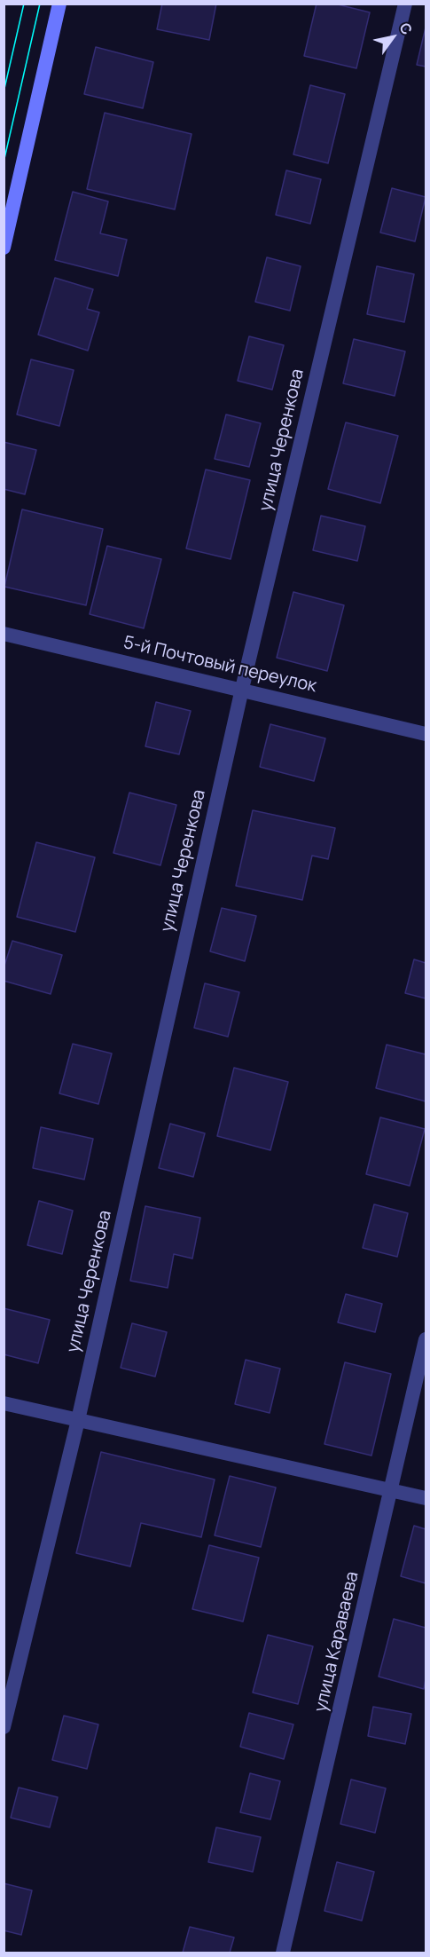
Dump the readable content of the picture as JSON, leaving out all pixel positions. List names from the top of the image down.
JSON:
{
  "streets": {
    "street": ["улица Черенкова", "5-й Почтовый переулок", "улица Караваева"]
  },
  "crossings": [
    ["улица Черенкова", "5-й Почтовый переулок"]
  ],
  "north": "top right"
}
